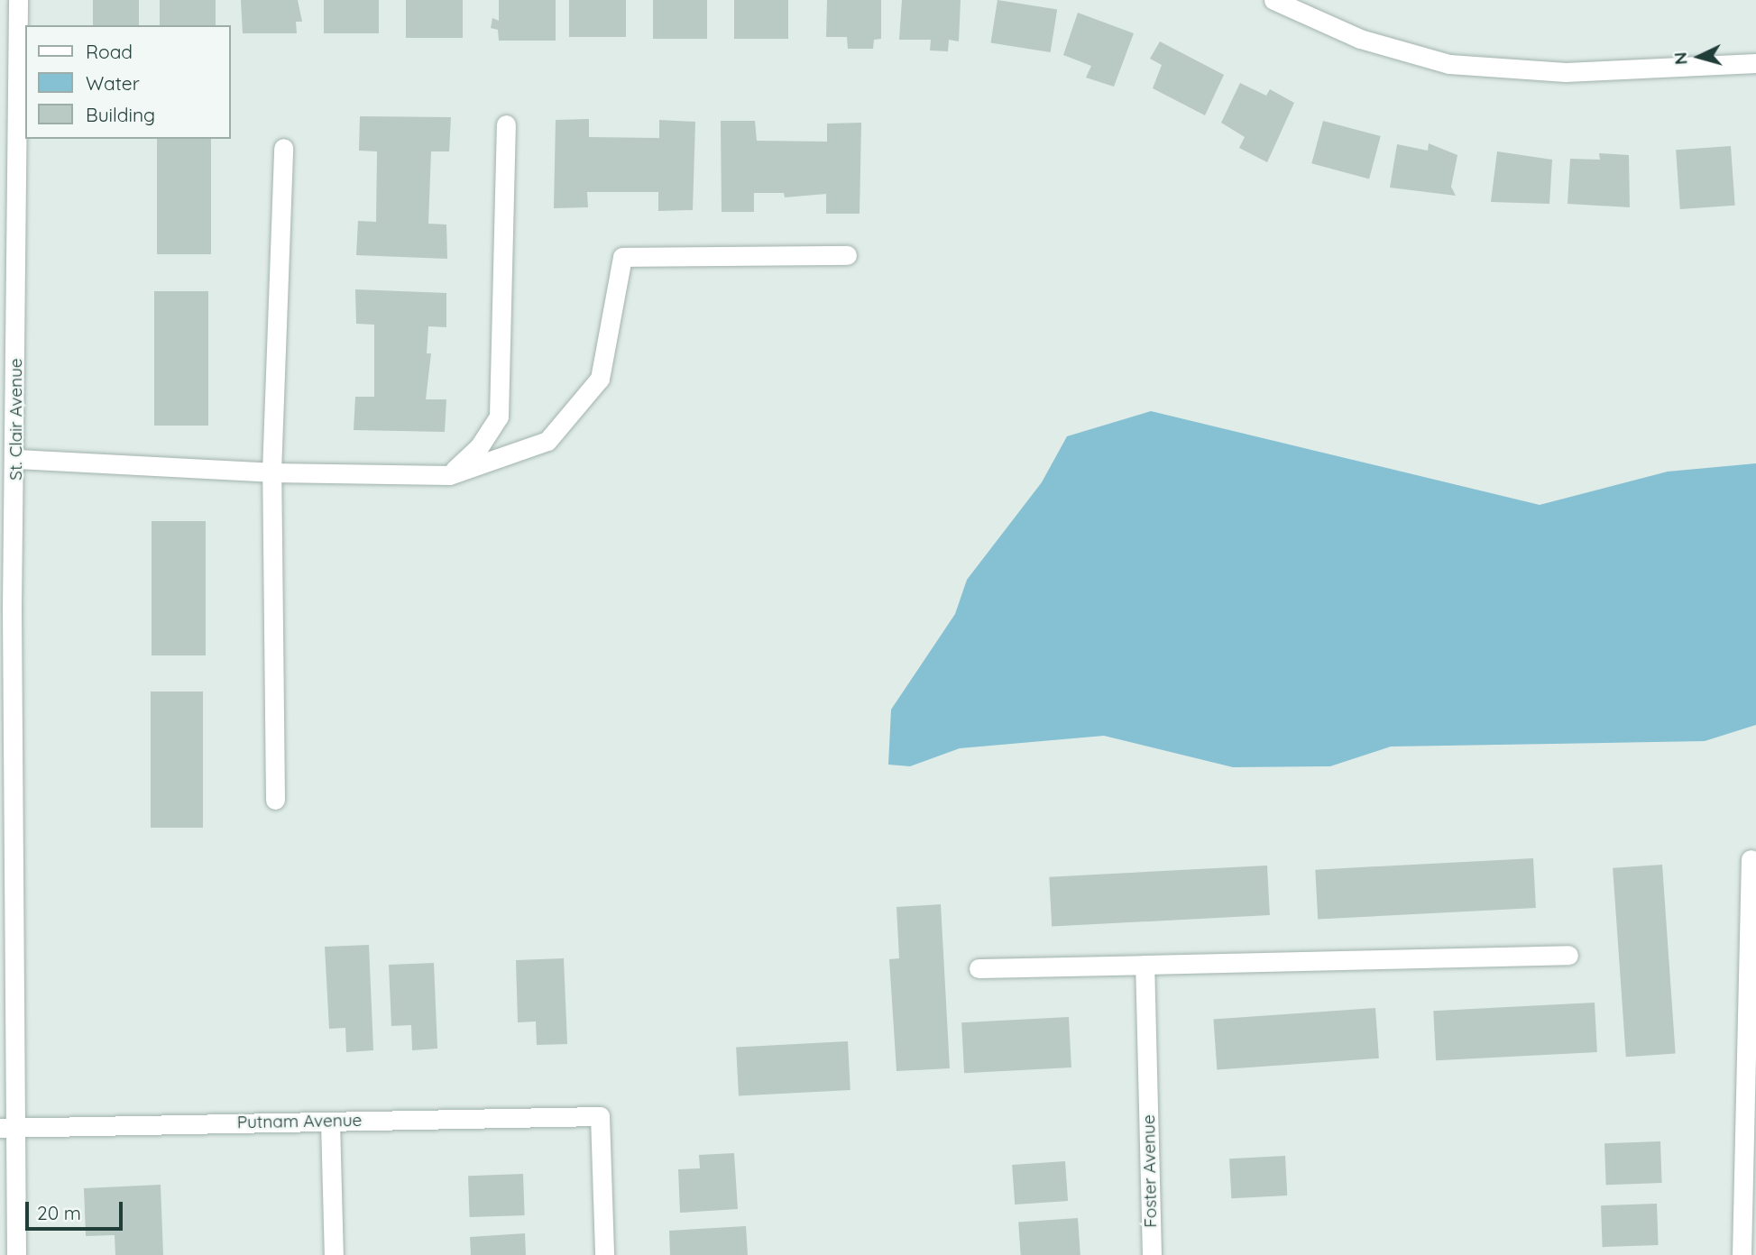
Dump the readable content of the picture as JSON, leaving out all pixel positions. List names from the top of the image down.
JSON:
{
  "streets": {
    "street": ["St. Clair Avenue", "Putnam Avenue", "Foster Avenue"]
  },
  "crossings": [
    ["St. Clair Avenue", "Putnam Avenue"]
  ],
  "legend": ["Road", "Water", "Building"],
  "scale_bar": "20 m",
  "north": "left"
}
